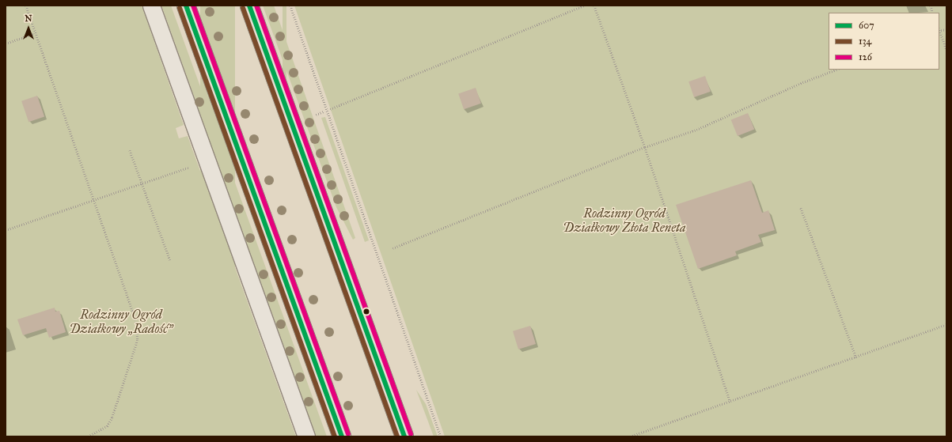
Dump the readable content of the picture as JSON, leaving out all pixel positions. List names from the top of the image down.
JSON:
{
  "parks": ["Rodzinny Ogród Działkowy Złota Reneta", "Rodzinny Ogród Działkowy „Radość”"],
  "lines": ["transit line 607", "transit line 126", "transit line 134"],
  "legend": ["607", "134", "126"],
  "north": "top"
}
